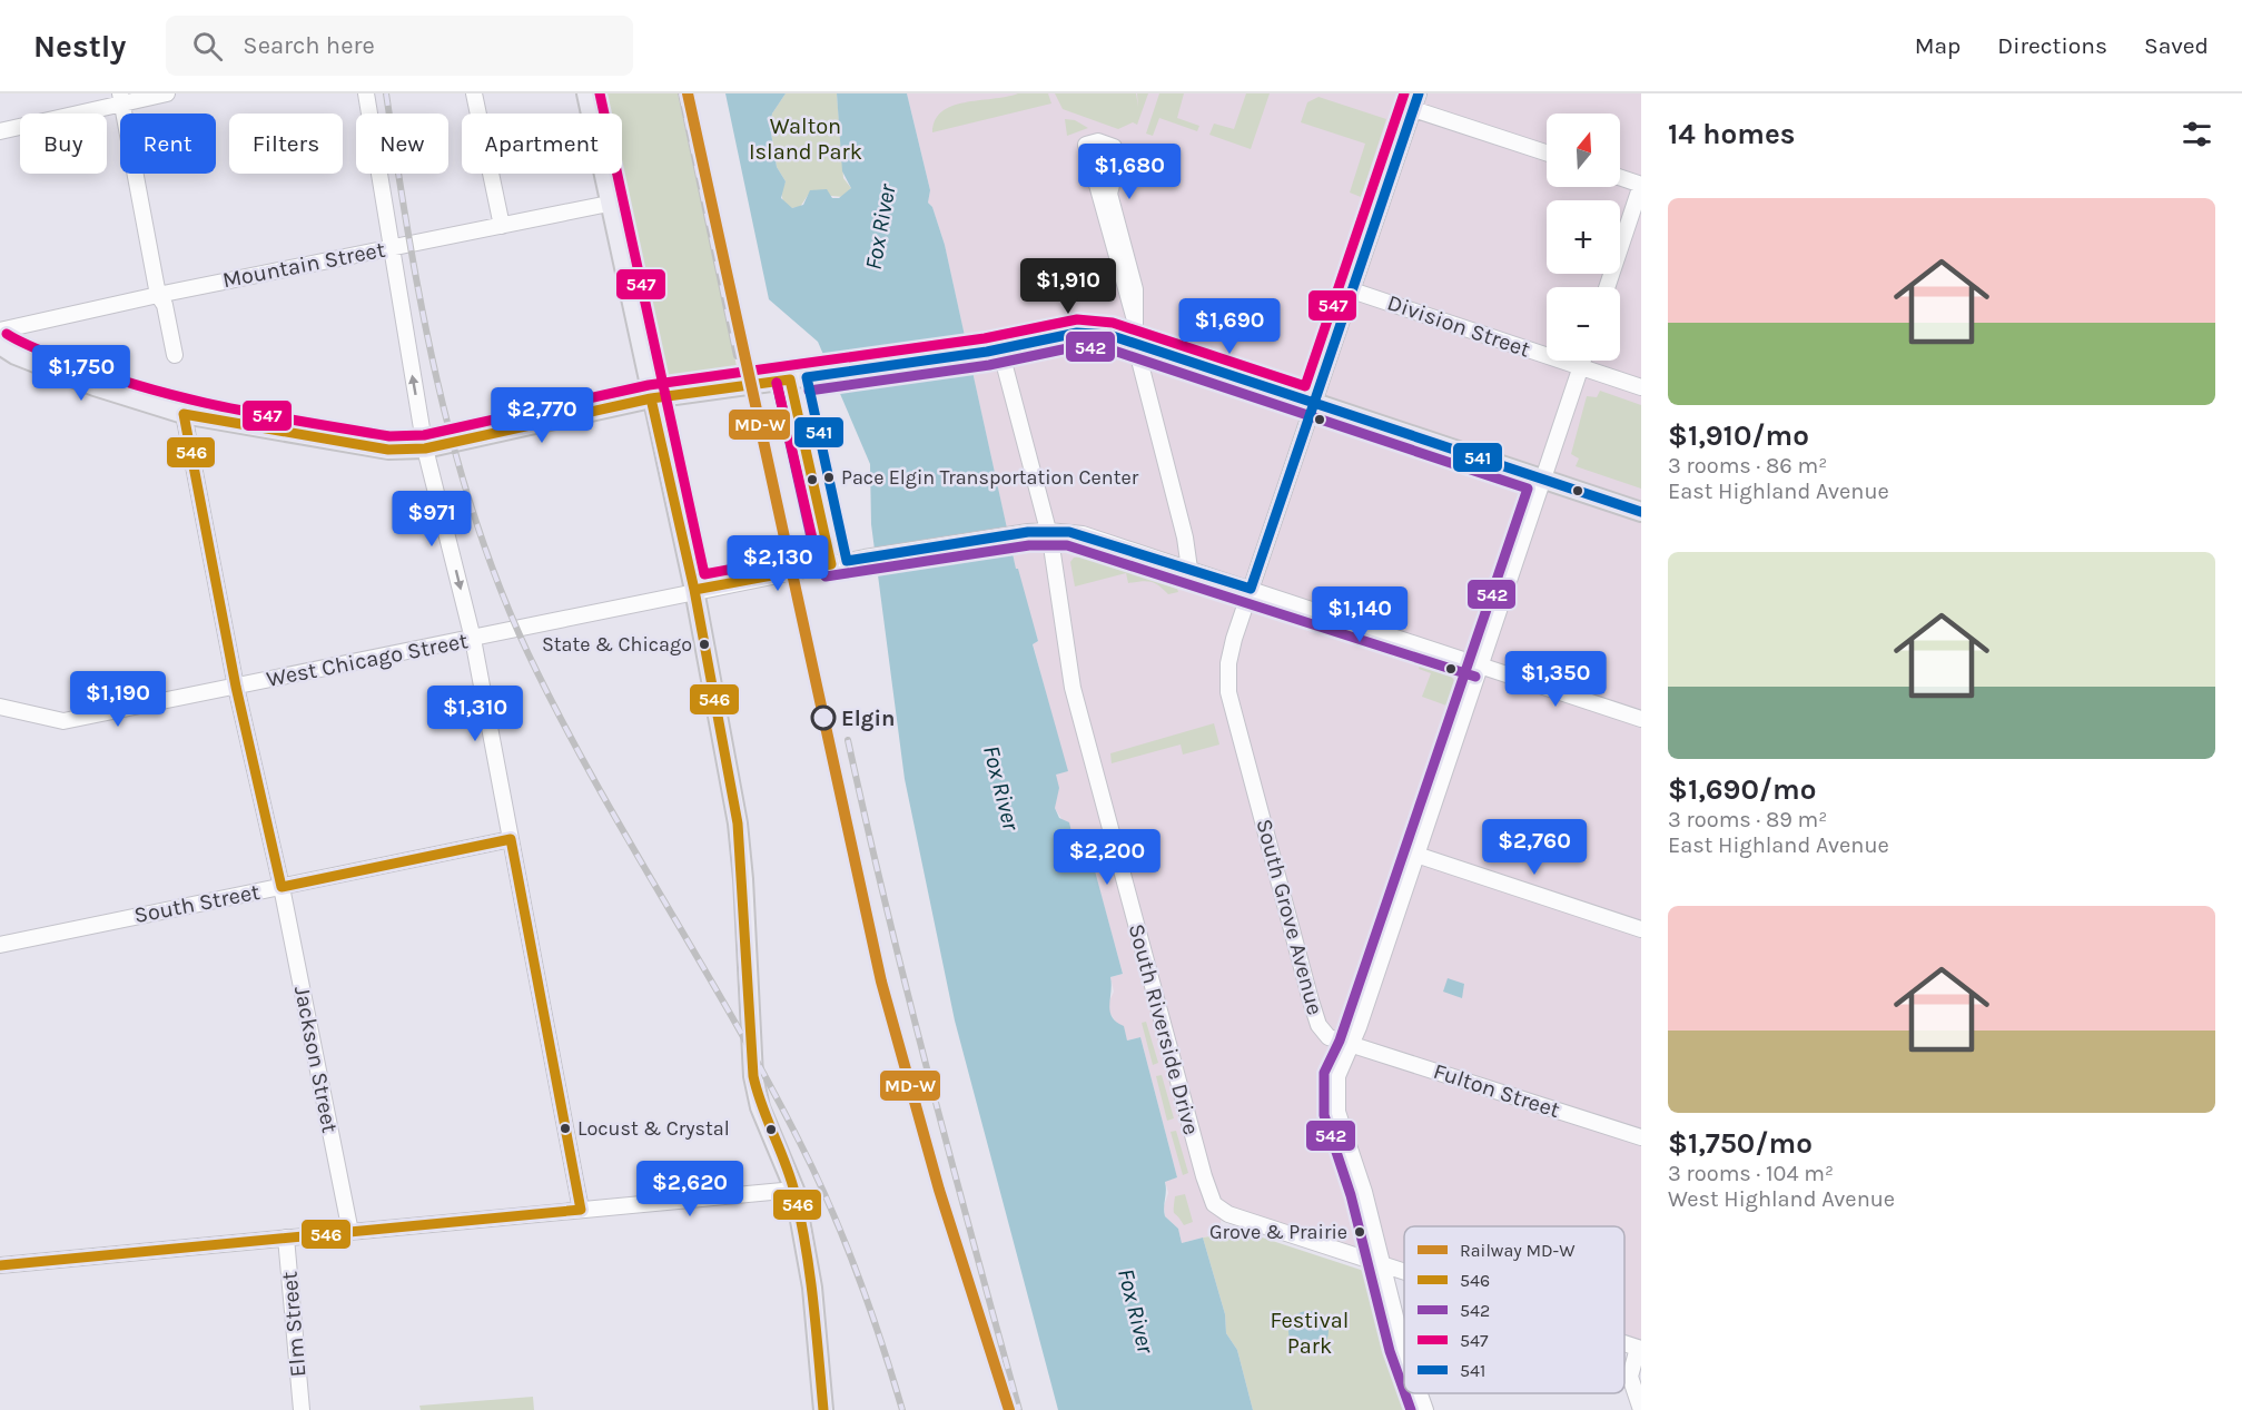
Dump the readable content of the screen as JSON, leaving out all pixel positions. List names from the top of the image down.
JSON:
{
  "streets": {
    "street": [
      "Mountain Street",
      "Division Street",
      "West Chicago Street",
      "South Street",
      "South Grove Avenue",
      "South Riverside Drive",
      "Jackson Street",
      "Fulton Street",
      "Elm Street"
    ]
  },
  "crossings": [
    ["Division Street", "South Grove Avenue"],
    ["West Chicago Street", "South Grove Avenue"],
    ["West Chicago Street", "South Riverside Drive"],
    ["West Chicago Street", "Jackson Street"],
    ["South Street", "Jackson Street"],
    ["South Grove Avenue", "Fulton Street"]
  ],
  "water": ["Fox River"],
  "parks": ["Walton Island Park", "Festival Park"],
  "places": [
    "Pace Elgin Transportation Center",
    "State & Chicago",
    "Elgin",
    "Locust & Crystal",
    "Grove & Prairie"
  ],
  "lines": [
    "rail line MD-W",
    "transit line 547",
    "transit line 541",
    "transit line 542",
    "transit line 546"
  ],
  "legend": [
    "Railway MD-W",
    "546",
    "542",
    "547",
    "541"
  ],
  "north": "top",
  "page": {
    "header": "Nestly",
    "search": "Search here",
    "nav": ["Map", "Directions", "Saved"],
    "heading": "14 homes",
    "map_buttons": ["+", "−"],
    "chip": [
      "Buy",
      "Rent",
      "Filters",
      "New",
      "Apartment"
    ],
    "price": [
      "$1,680",
      "$1,910",
      "$1,690",
      "$1,750",
      "$2,770",
      "$971",
      "$2,130",
      "$1,140",
      "$1,350",
      "$1,190",
      "$1,310",
      "$2,760",
      "$2,200",
      "$2,620"
    ],
    "list": [
      {
        "name": "$1,910/mo",
        "note": "3 rooms · 86 m² · East Highland Avenue"
      },
      {
        "name": "$1,690/mo",
        "note": "3 rooms · 89 m² · East Highland Avenue"
      },
      {
        "name": "$1,750/mo",
        "note": "3 rooms · 104 m² · West Highland Avenue"
      }
    ]
  }
}
